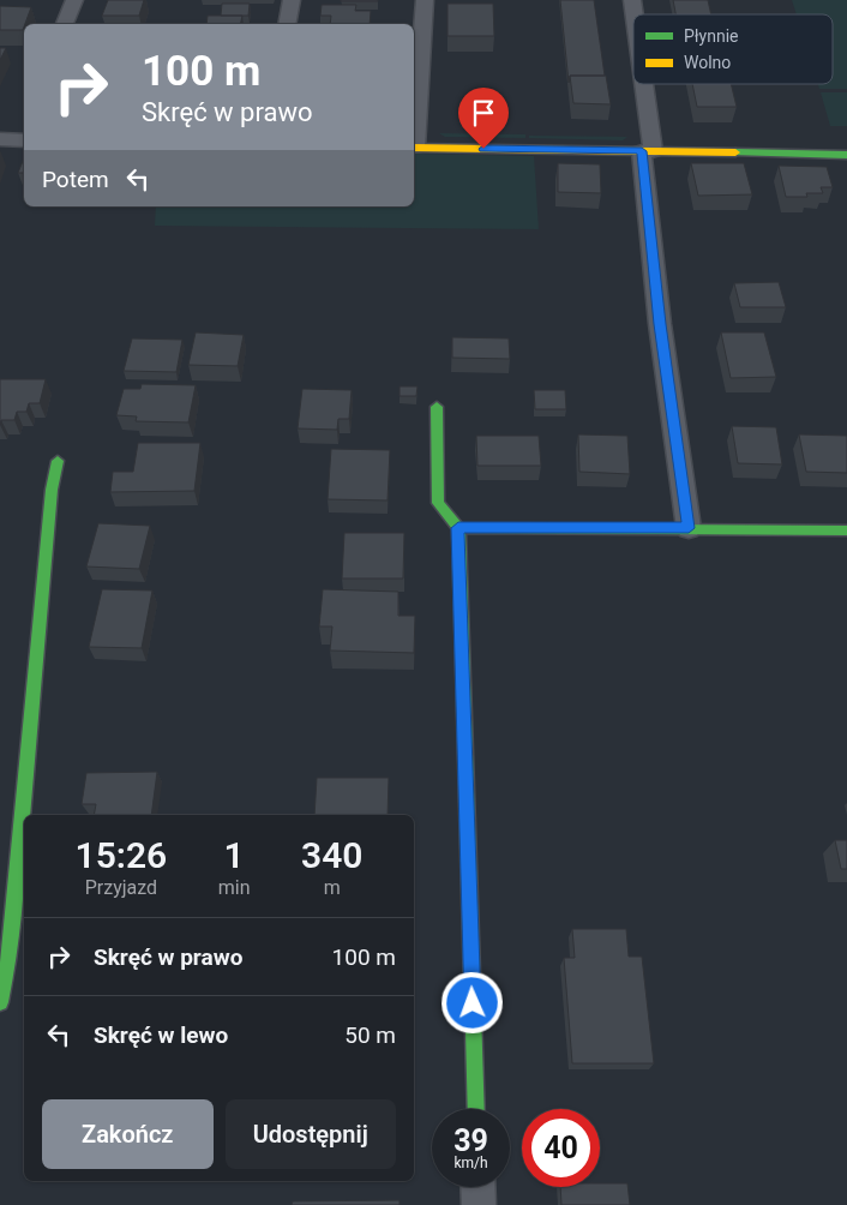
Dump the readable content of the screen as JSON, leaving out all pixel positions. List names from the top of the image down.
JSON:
{
  "legend": ["Płynnie", "Wolno"],
  "page": {
    "turn": ["100 m", "Skręć w prawo"],
    "then": "Potem",
    "eta": [
      "15:26",
      "Przyjazd",
      "1",
      "min",
      "340",
      "m"
    ],
    "list": [
      {
        "name": "Skręć w prawo",
        "value": "100 m"
      },
      {
        "name": "Skręć w lewo",
        "value": "50 m"
      }
    ],
    "buttons": ["Zakończ", "Udostępnij"],
    "speed": "39 km/h",
    "limit": "40"
  }
}
